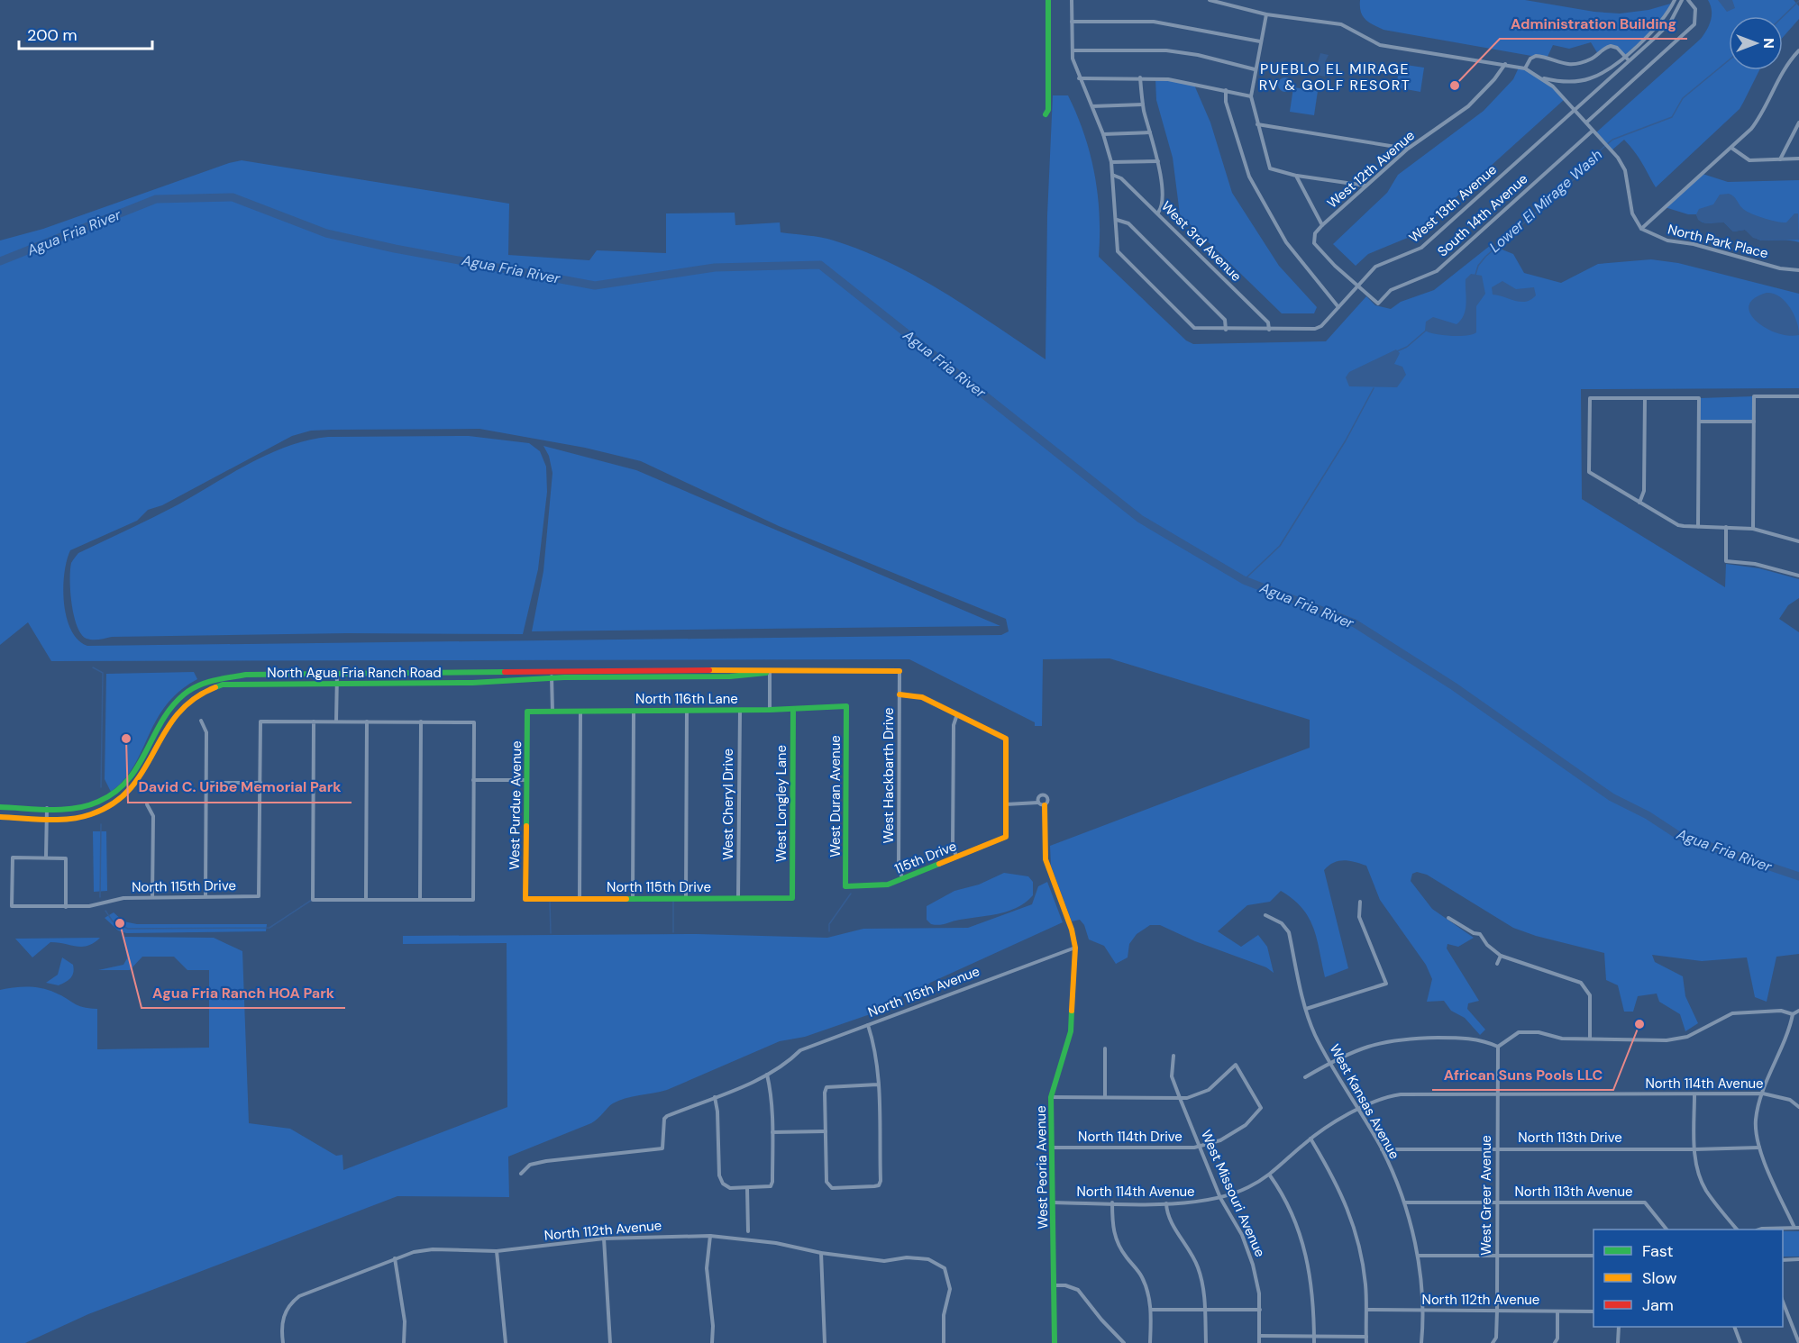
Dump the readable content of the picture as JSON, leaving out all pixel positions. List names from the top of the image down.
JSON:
{
  "streets": {
    "street": [
      "West 12th Avenue",
      "West 13th Avenue",
      "South 14th Avenue",
      "West 3rd Avenue",
      "North Park Place",
      "North Agua Fria Ranch Road",
      "North 116th Lane",
      "West Hackbarth Drive",
      "West Duran Avenue",
      "West Longley Lane",
      "West Cheryl Drive",
      "West Purdue Avenue",
      "115th Drive",
      "North 115th Drive",
      "North 115th Avenue",
      "North 114th Avenue",
      "West Kansas Avenue",
      "North 114th Drive",
      "North 113th Drive",
      "West Peoria Avenue",
      "North 113th Avenue",
      "West Missouri Avenue",
      "West Greer Avenue",
      "North 112th Avenue"
    ]
  },
  "crossings": [
    ["West 13th Avenue", "South 14th Avenue"],
    ["West 13th Avenue", "West 3rd Avenue"],
    ["North Agua Fria Ranch Road", "West Hackbarth Drive"],
    ["North 116th Lane", "West Duran Avenue"],
    ["North 116th Lane", "West Longley Lane"],
    ["North 116th Lane", "West Cheryl Drive"],
    ["North 116th Lane", "West Purdue Avenue"],
    ["West Hackbarth Drive", "115th Drive"],
    ["West Duran Avenue", "115th Drive"],
    ["West Longley Lane", "North 115th Drive"],
    ["West Cheryl Drive", "North 115th Drive"],
    ["West Purdue Avenue", "North 115th Drive"],
    ["North 115th Avenue", "West Peoria Avenue"],
    ["North 114th Avenue", "West Kansas Avenue"],
    ["North 114th Avenue", "West Peoria Avenue"],
    ["North 114th Avenue", "West Missouri Avenue"],
    ["North 114th Avenue", "West Greer Avenue"],
    ["West Kansas Avenue", "North 113th Drive"],
    ["West Kansas Avenue", "North 113th Avenue"],
    ["West Kansas Avenue", "North 112th Avenue"],
    ["North 114th Drive", "West Peoria Avenue"],
    ["North 114th Drive", "West Missouri Avenue"],
    ["North 113th Drive", "West Greer Avenue"],
    ["North 113th Avenue", "West Greer Avenue"],
    ["West Greer Avenue", "North 112th Avenue"]
  ],
  "districts": ["PUEBLO EL MIRAGE RV & GOLF RESORT"],
  "water": ["Lower El Mirage Wash", "Agua Fria River"],
  "places": [
    "Administration Building",
    "David C. Uribe Memorial Park",
    "Agua Fria Ranch HOA Park",
    "African Suns Pools LLC"
  ],
  "legend": ["Fast", "Slow", "Jam"],
  "scale_bar": "200 m",
  "north": "right"
}
